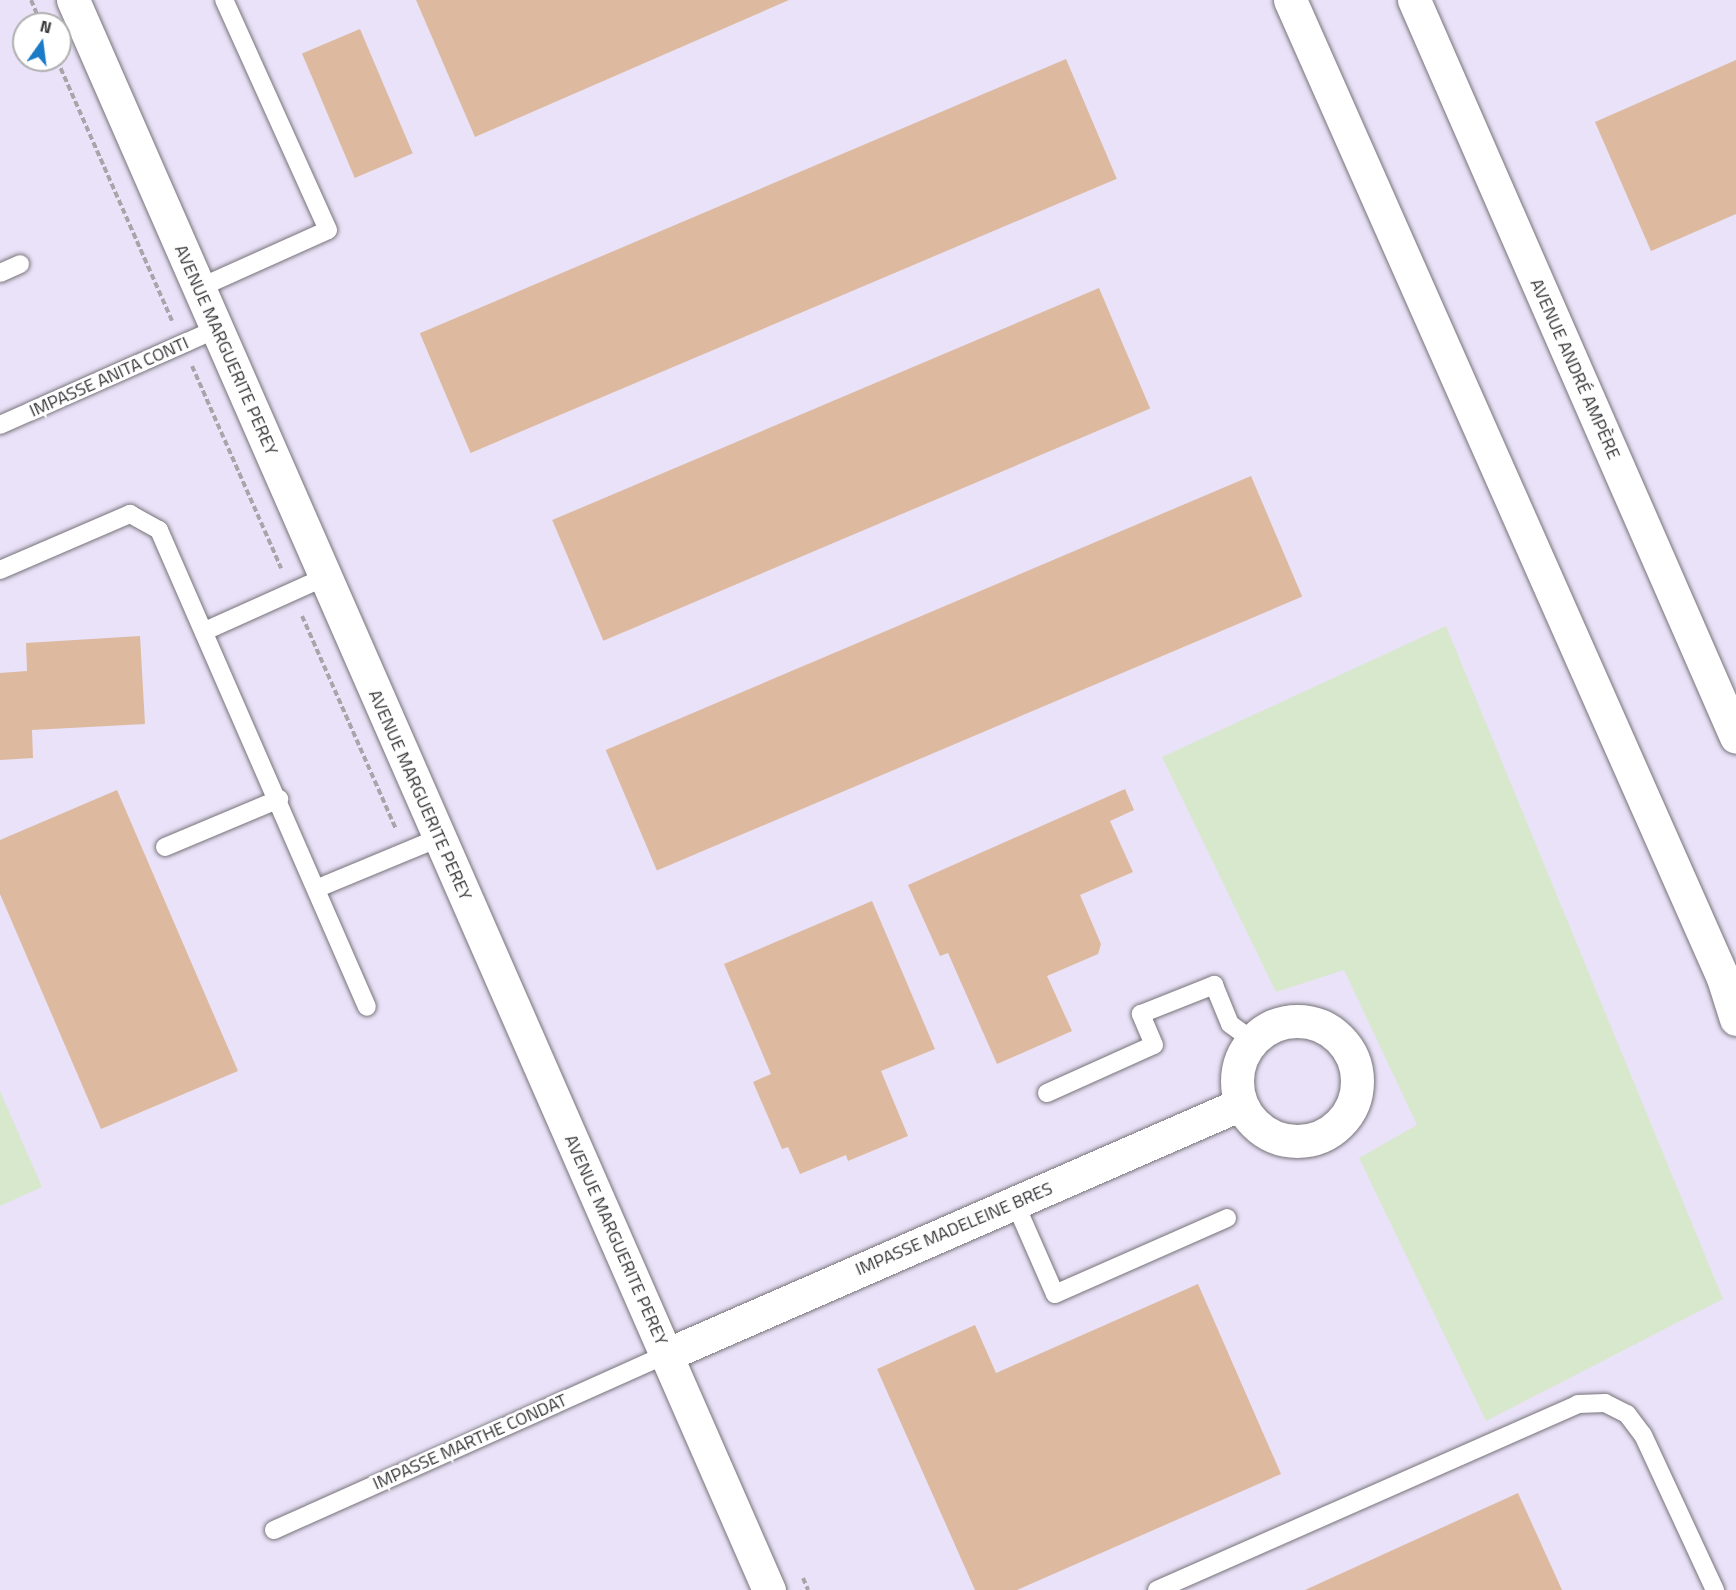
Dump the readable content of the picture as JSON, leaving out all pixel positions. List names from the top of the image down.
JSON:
{
  "streets": {
    "street": ["AVENUE MARGUERITE PEREY", "AVENUE ANDRÉ AMPÈRE", "IMPASSE MADELEINE BRES"],
    "lane": ["IMPASSE ANITA CONTI", "IMPASSE MARTHE CONDAT"]
  },
  "crossings": [
    ["AVENUE MARGUERITE PEREY", "IMPASSE ANITA CONTI"],
    ["AVENUE MARGUERITE PEREY", "IMPASSE MADELEINE BRES"],
    ["AVENUE MARGUERITE PEREY", "IMPASSE MARTHE CONDAT"],
    ["IMPASSE MADELEINE BRES", "IMPASSE MARTHE CONDAT"]
  ],
  "north": "top"
}
